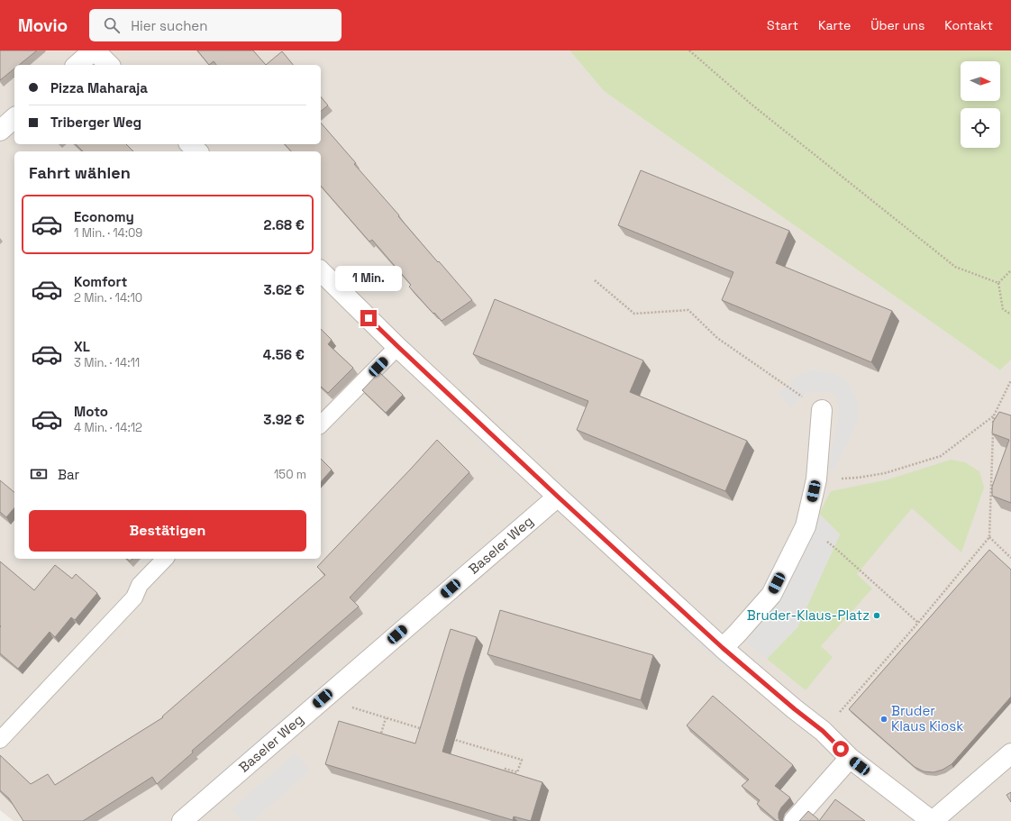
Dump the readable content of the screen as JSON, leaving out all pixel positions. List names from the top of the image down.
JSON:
{
  "streets": {
    "street": ["Baseler Weg"]
  },
  "places": ["Bruder-Klaus-Platz", "Bruder Klaus Kiosk"],
  "north": "right",
  "page": {
    "header": "Movio",
    "search": "Hier suchen",
    "nav": [
      "Start",
      "Karte",
      "Über uns",
      "Kontakt"
    ],
    "banner": ["Pizza Maharaja", "Triberger Weg"],
    "heading": "Fahrt wählen",
    "list": [
      {
        "name": "Economy",
        "note": "1 Min. · 14:09",
        "value": "2.68 €"
      },
      {
        "name": "Komfort",
        "note": "2 Min. · 14:10",
        "value": "3.62 €"
      },
      {
        "name": "XL",
        "note": "3 Min. · 14:11",
        "value": "4.56 €"
      },
      {
        "name": "Moto",
        "note": "4 Min. · 14:12",
        "value": "3.92 €"
      }
    ],
    "bubble": "1 Min.",
    "pay": ["Bar", "150 m"],
    "buttons": "Bestätigen"
  }
}
